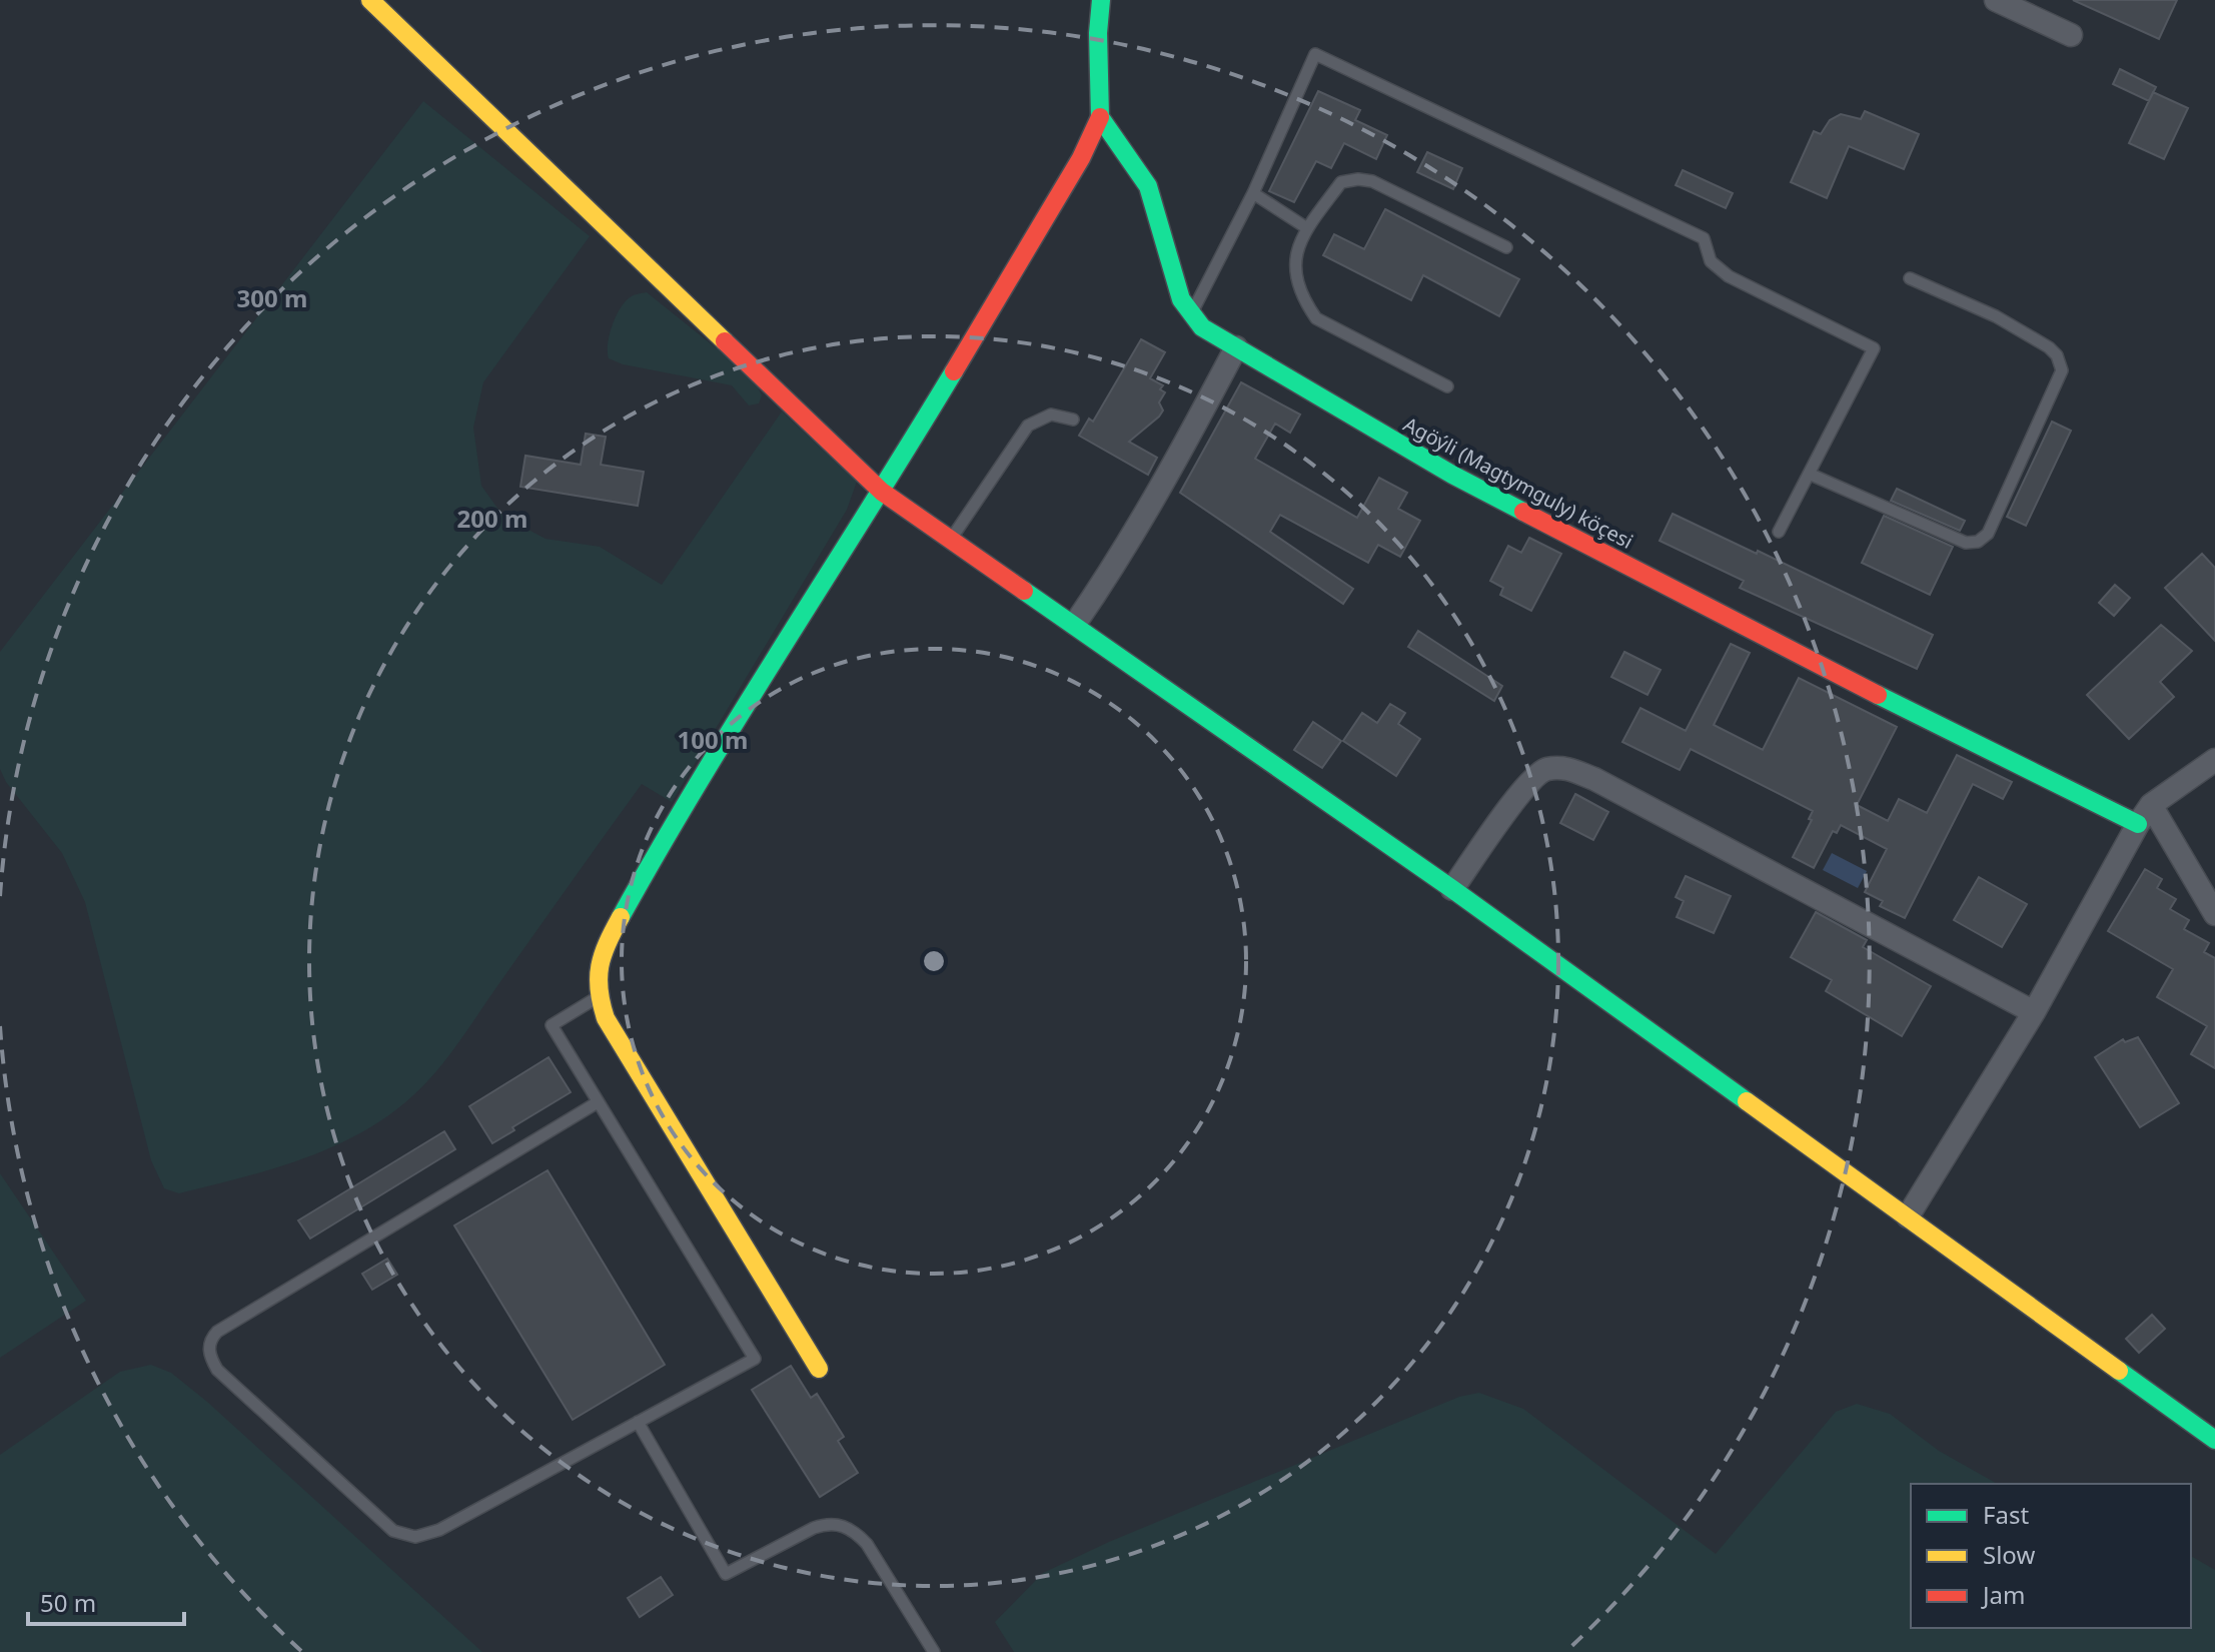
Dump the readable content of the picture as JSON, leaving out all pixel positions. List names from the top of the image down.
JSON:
{
  "streets": {
    "street": ["Agöýli (Magtymguly) köçesi"]
  },
  "legend": ["Fast", "Slow", "Jam"],
  "scale_bar": "50 m",
  "rings": ["300 m", "200 m", "100 m"]
}
